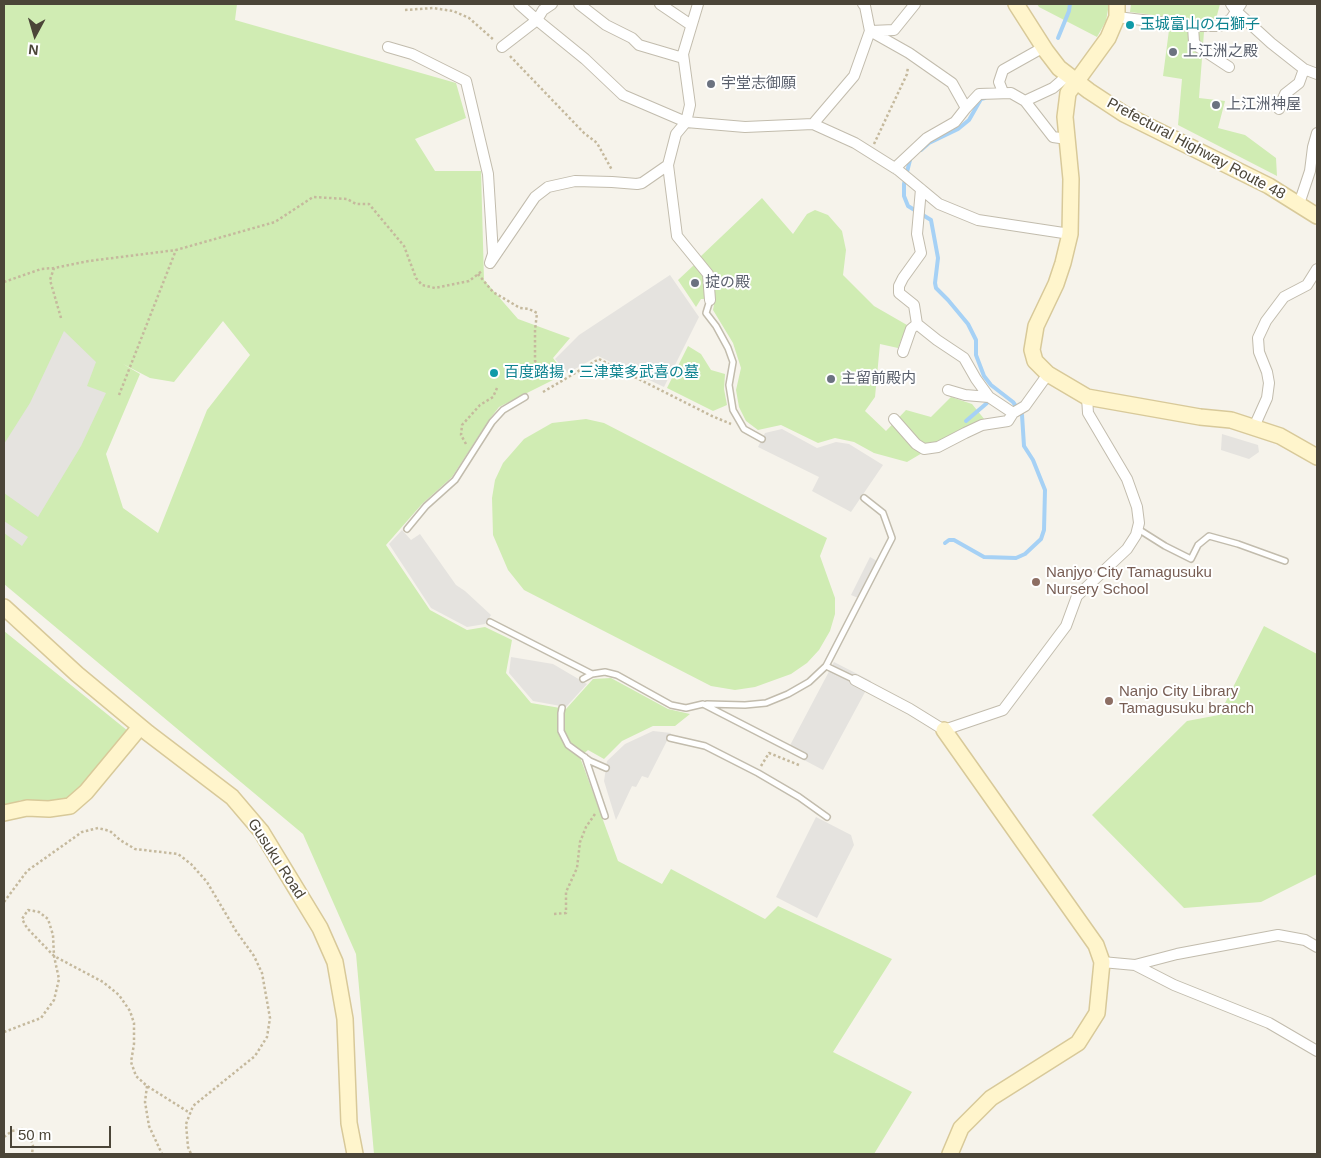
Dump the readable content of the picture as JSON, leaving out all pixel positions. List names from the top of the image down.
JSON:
{
  "streets": {
    "street": ["Prefectural Highway Route 48", "Gusuku Road"]
  },
  "places": [
    "玉城富山の石獅子",
    "上江洲之殿",
    "宇堂志御願",
    "上江洲神屋",
    "掟の殿",
    "百度踏揚・三津葉多武喜の墓",
    "主留前殿内",
    "Nanjyo City Tamagusuku Nursery School",
    "Nanjo City Library Tamagusuku branch"
  ],
  "scale_bar": "50 m",
  "north": "bottom"
}
